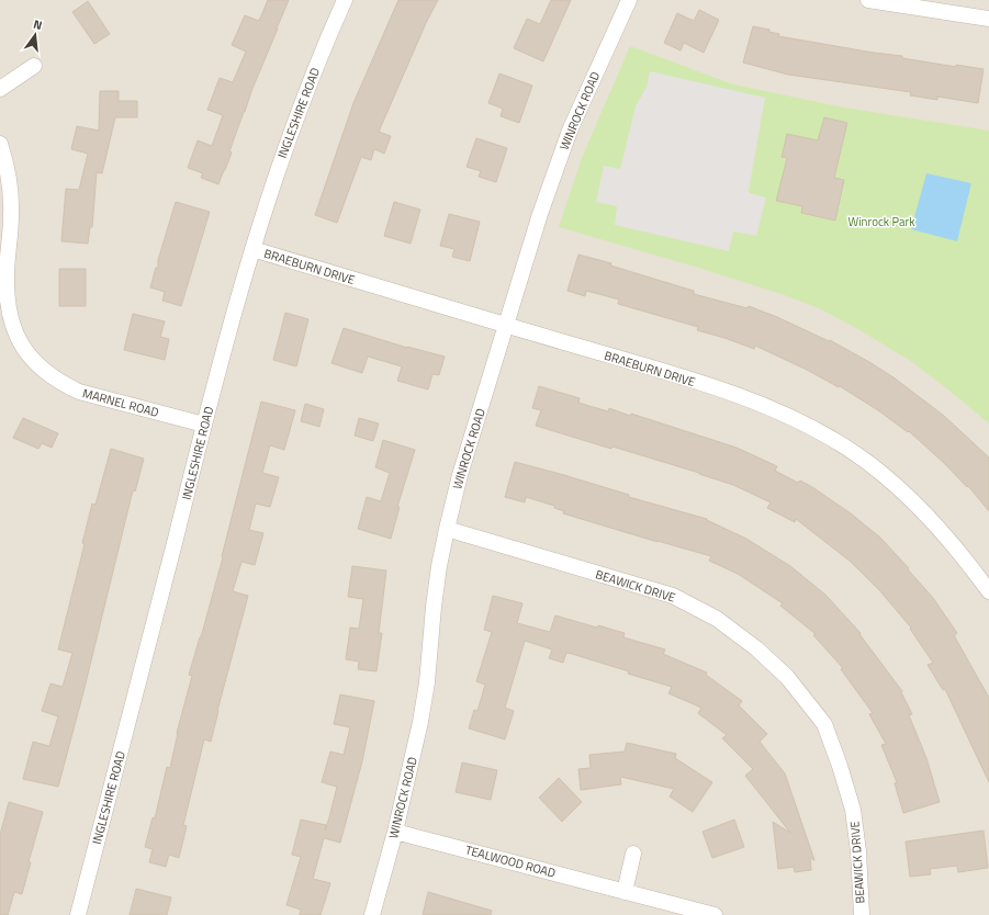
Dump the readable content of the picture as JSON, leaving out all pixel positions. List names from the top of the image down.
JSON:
{
  "streets": {
    "street": [
      "WINROCK ROAD",
      "INGLESHIRE ROAD",
      "BRAEBURN DRIVE",
      "MARNEL ROAD",
      "BEAWICK DRIVE",
      "TEALWOOD ROAD"
    ]
  },
  "crossings": [
    ["WINROCK ROAD", "BRAEBURN DRIVE"],
    ["WINROCK ROAD", "BEAWICK DRIVE"],
    ["WINROCK ROAD", "TEALWOOD ROAD"],
    ["INGLESHIRE ROAD", "BRAEBURN DRIVE"],
    ["INGLESHIRE ROAD", "MARNEL ROAD"]
  ],
  "parks": ["Winrock Park"],
  "north": "top"
}
